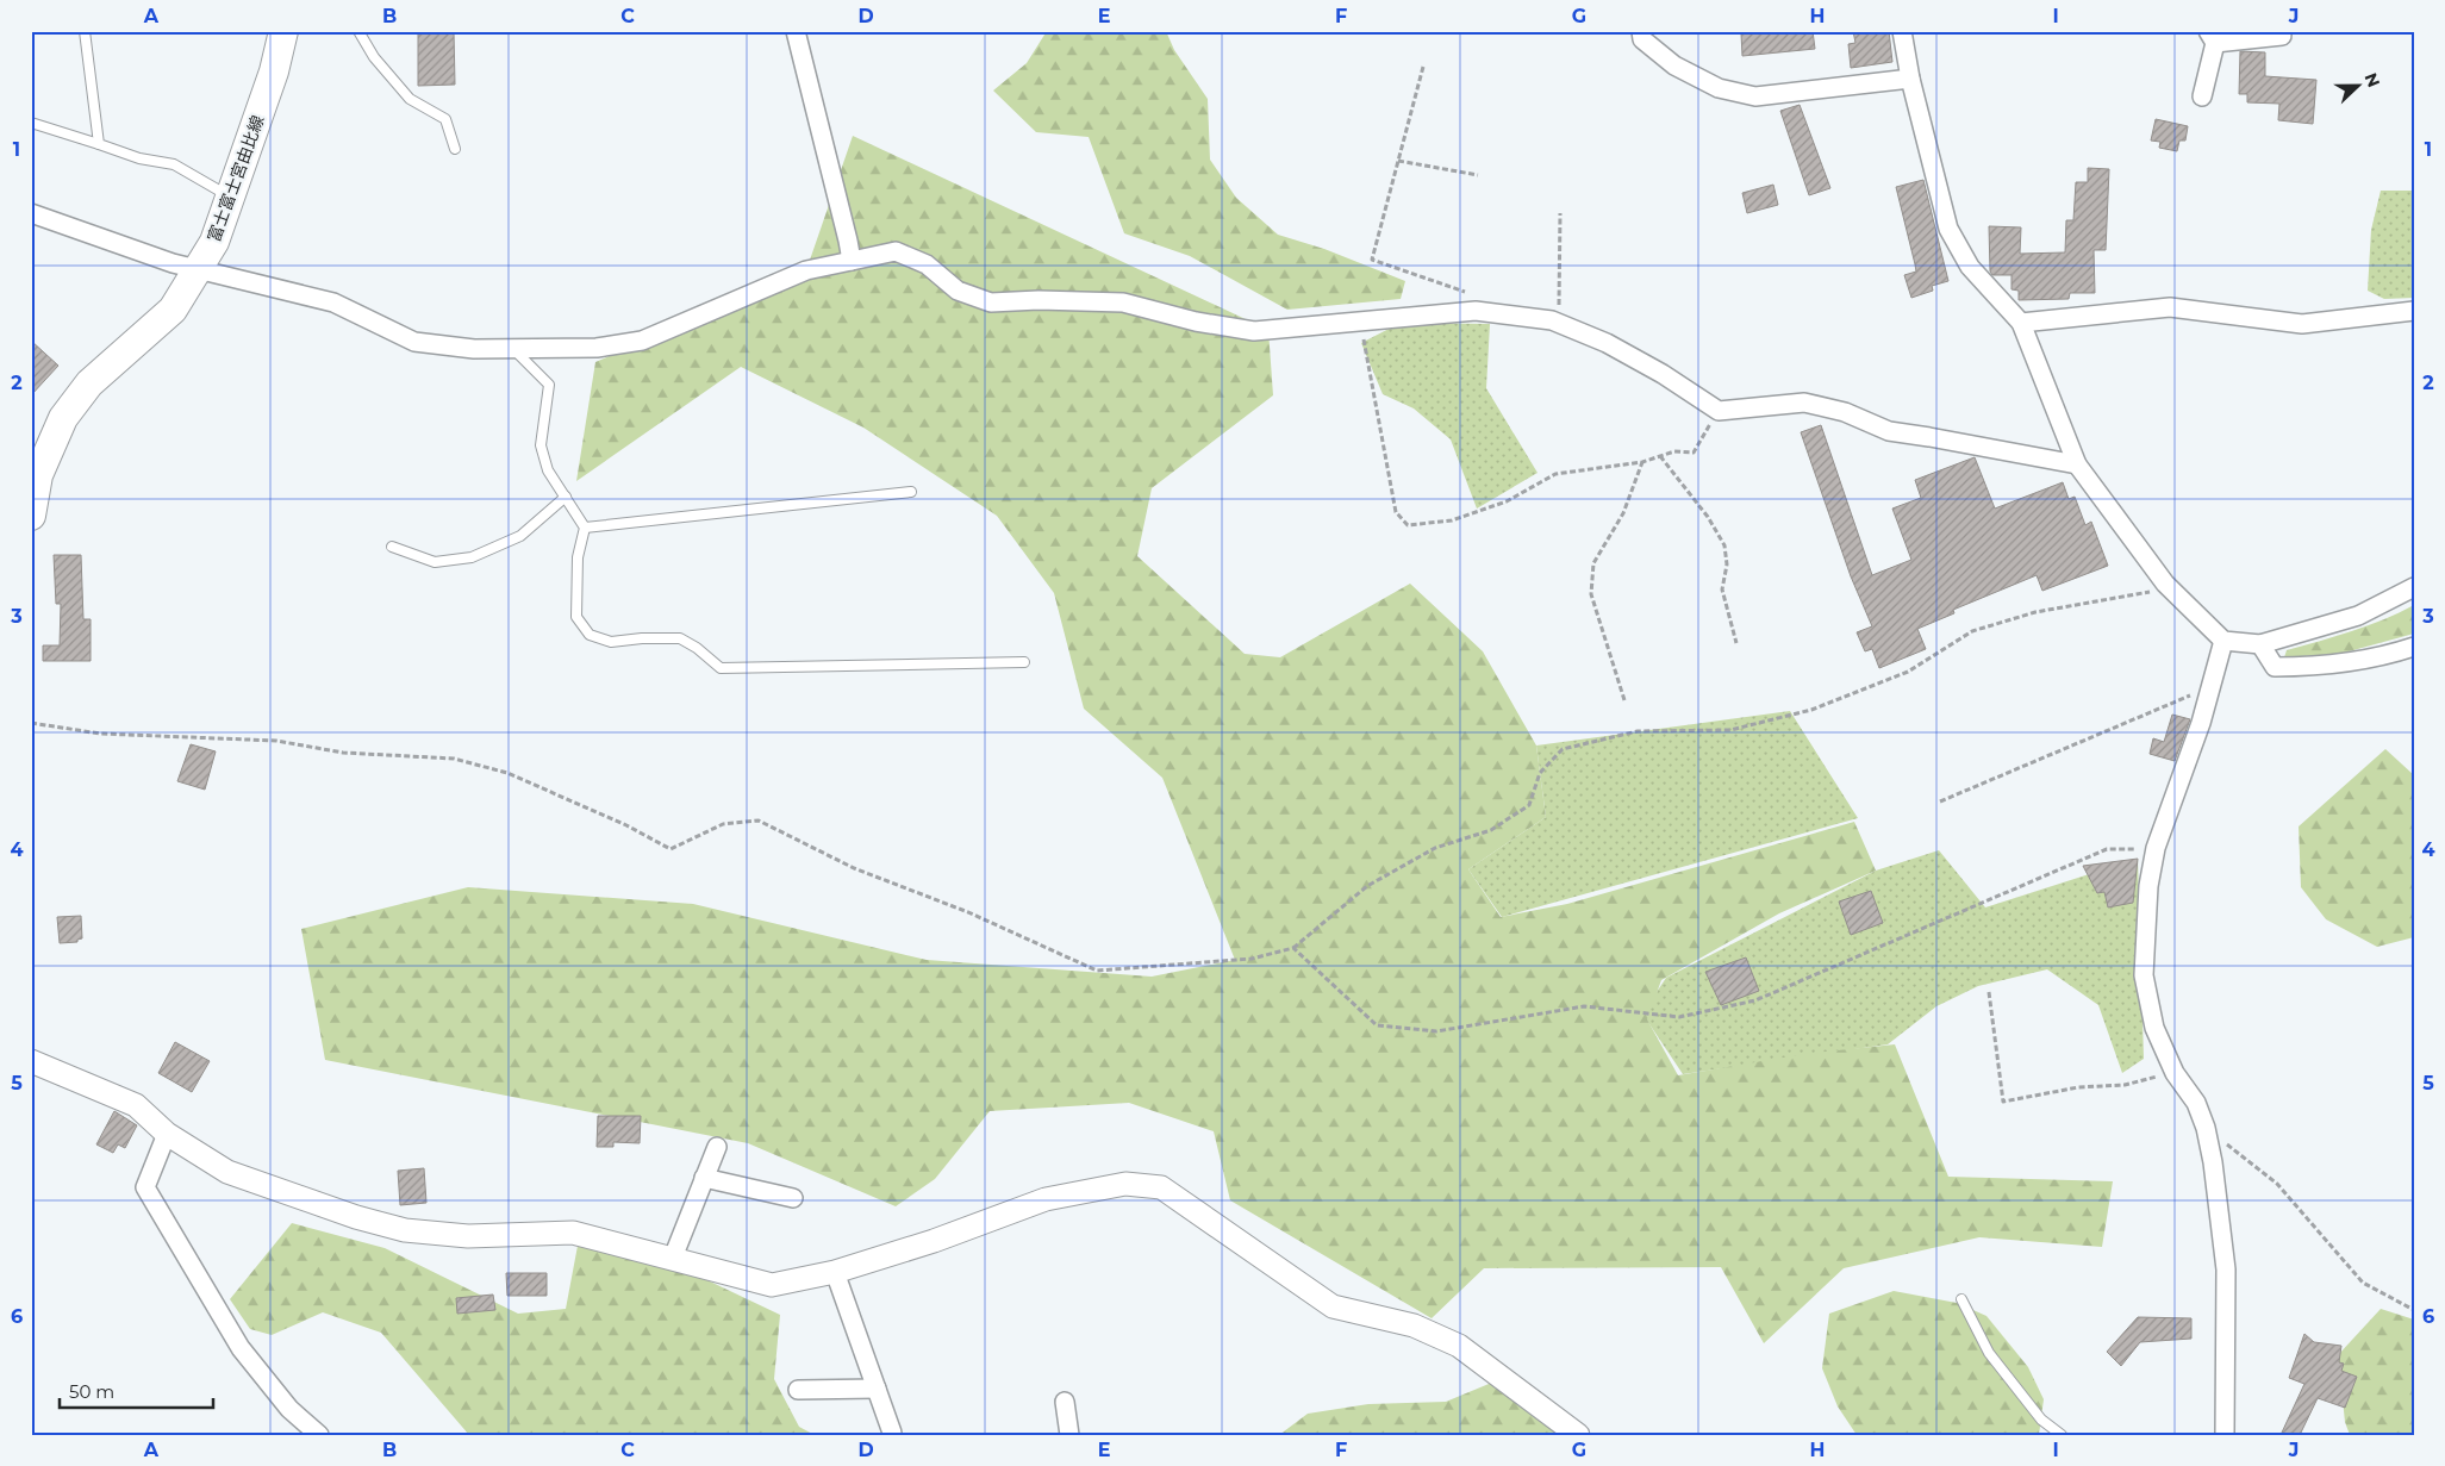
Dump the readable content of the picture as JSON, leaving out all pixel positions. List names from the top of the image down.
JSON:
{
  "streets": {
    "main road": ["富士富士宮由比線"]
  },
  "scale_bar": "50 m",
  "north": "right",
  "grid": {
    "columns": [
      "A",
      "B",
      "C",
      "D",
      "E",
      "F",
      "G",
      "H",
      "I",
      "J"
    ],
    "rows": [
      "1",
      "2",
      "3",
      "4",
      "5",
      "6"
    ]
  }
}
